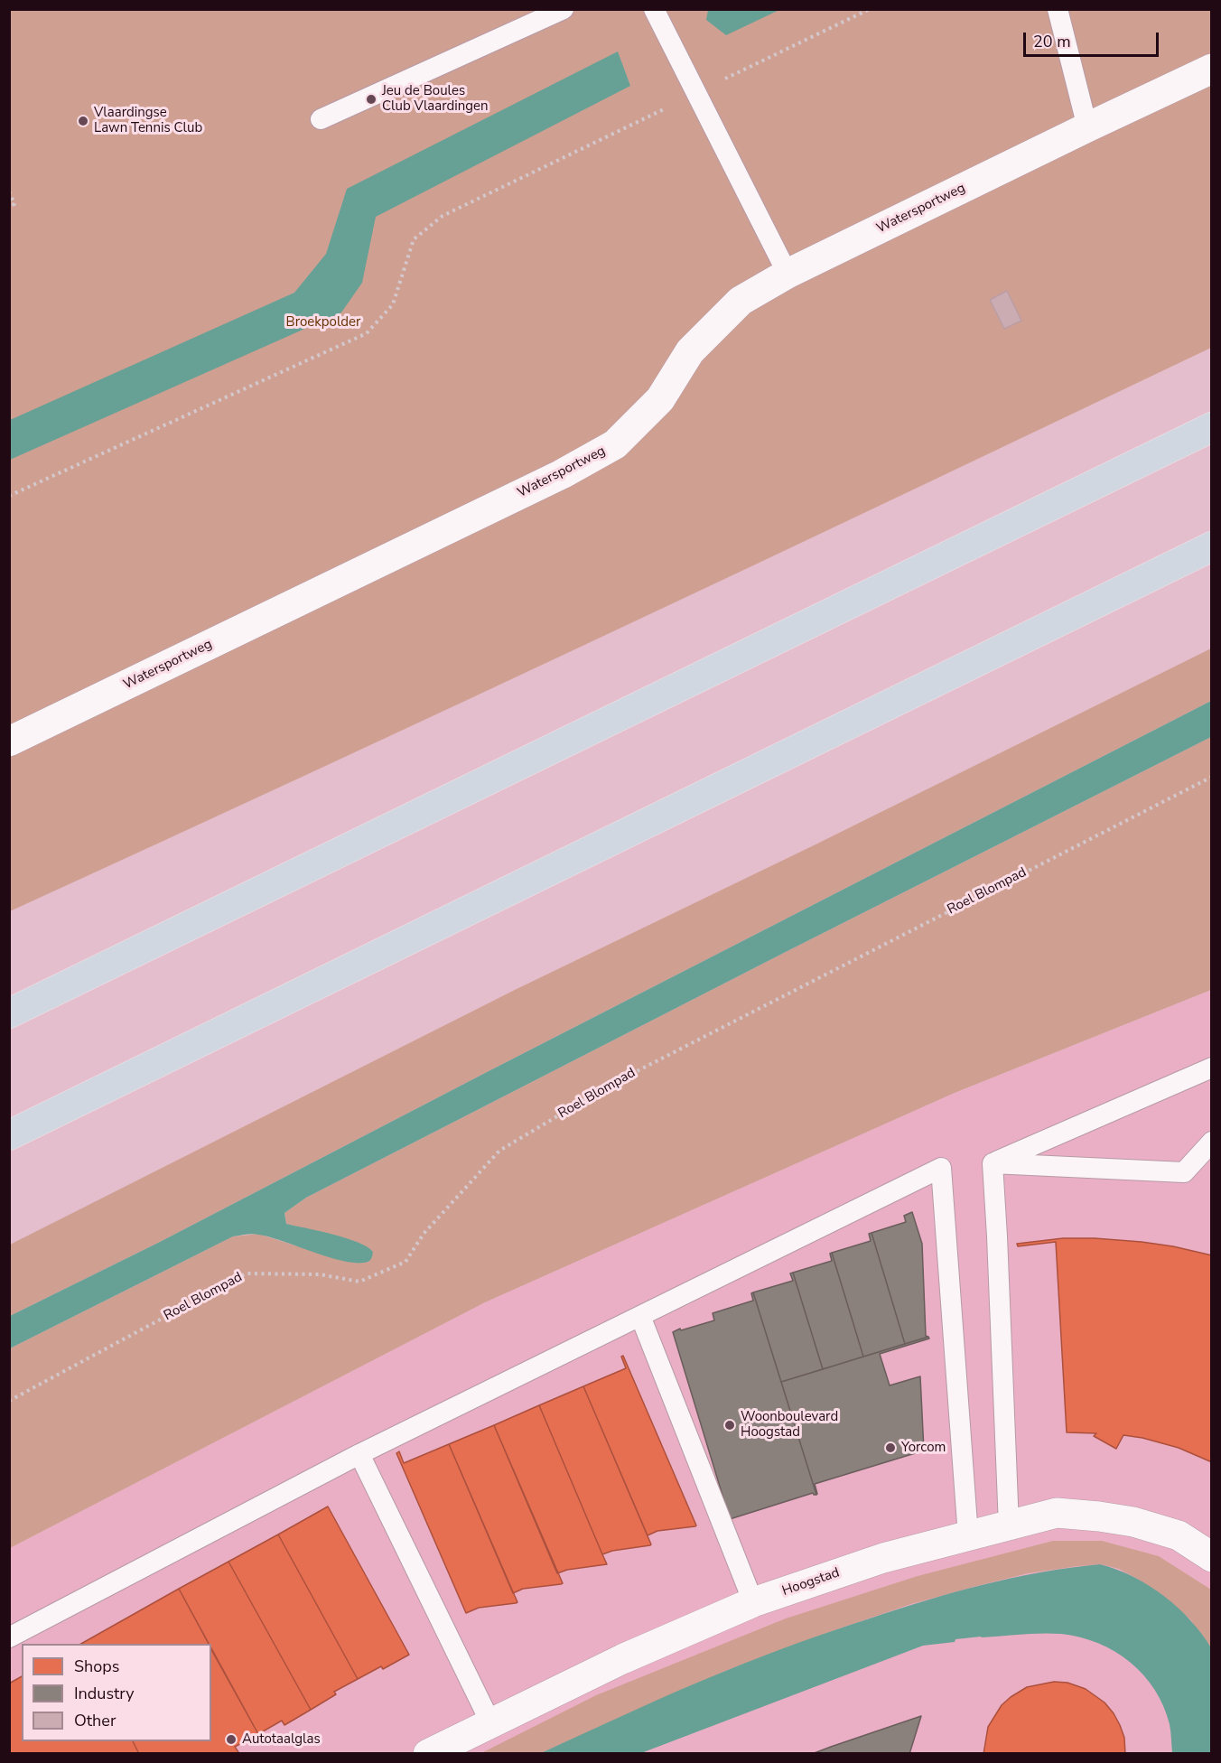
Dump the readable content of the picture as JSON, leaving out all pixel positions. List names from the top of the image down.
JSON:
{
  "streets": {
    "street": ["Watersportweg", "Hoogstad"],
    "path": ["Roel Blompad"]
  },
  "parks": ["Broekpolder"],
  "places": [
    "Jeu de Boules Club Vlaardingen",
    "Vlaardingse Lawn Tennis Club",
    "Woonboulevard Hoogstad",
    "Yorcom",
    "Autotaalglas"
  ],
  "legend": ["Shops", "Industry", "Other"],
  "scale_bar": "20 m"
}
